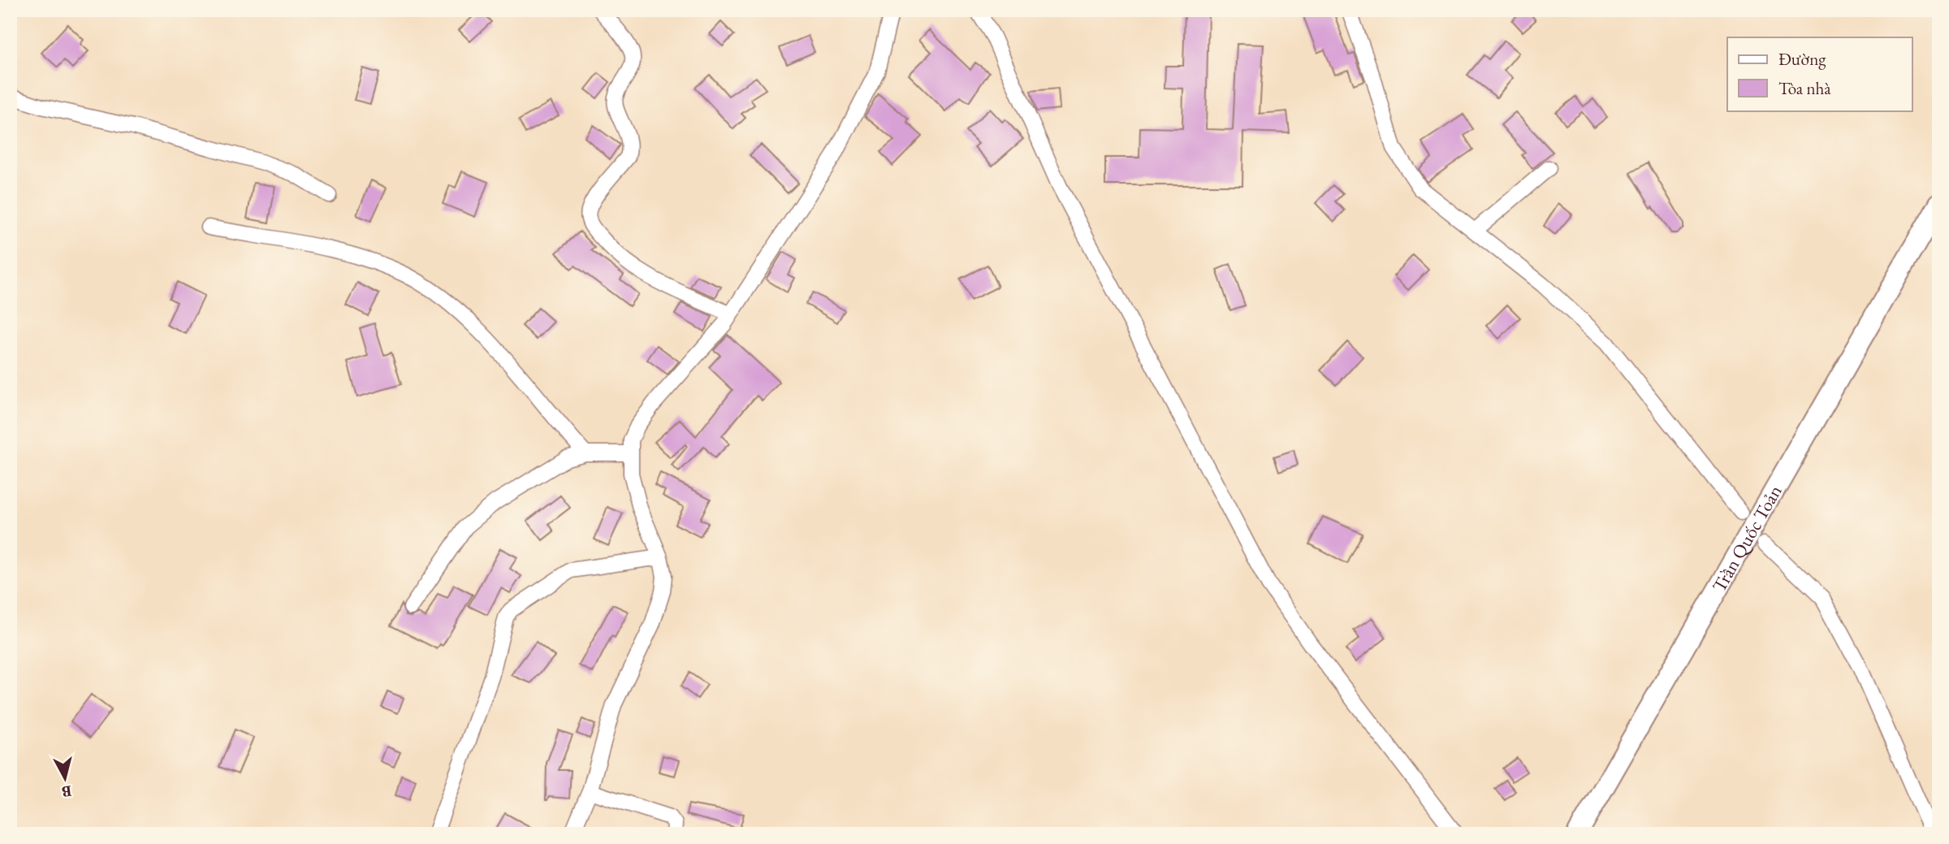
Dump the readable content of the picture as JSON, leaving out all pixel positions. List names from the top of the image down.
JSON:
{
  "streets": {
    "main road": ["Trần Quốc Toản"]
  },
  "legend": ["Đường", "Tòa nhà"],
  "north": "bottom"
}
